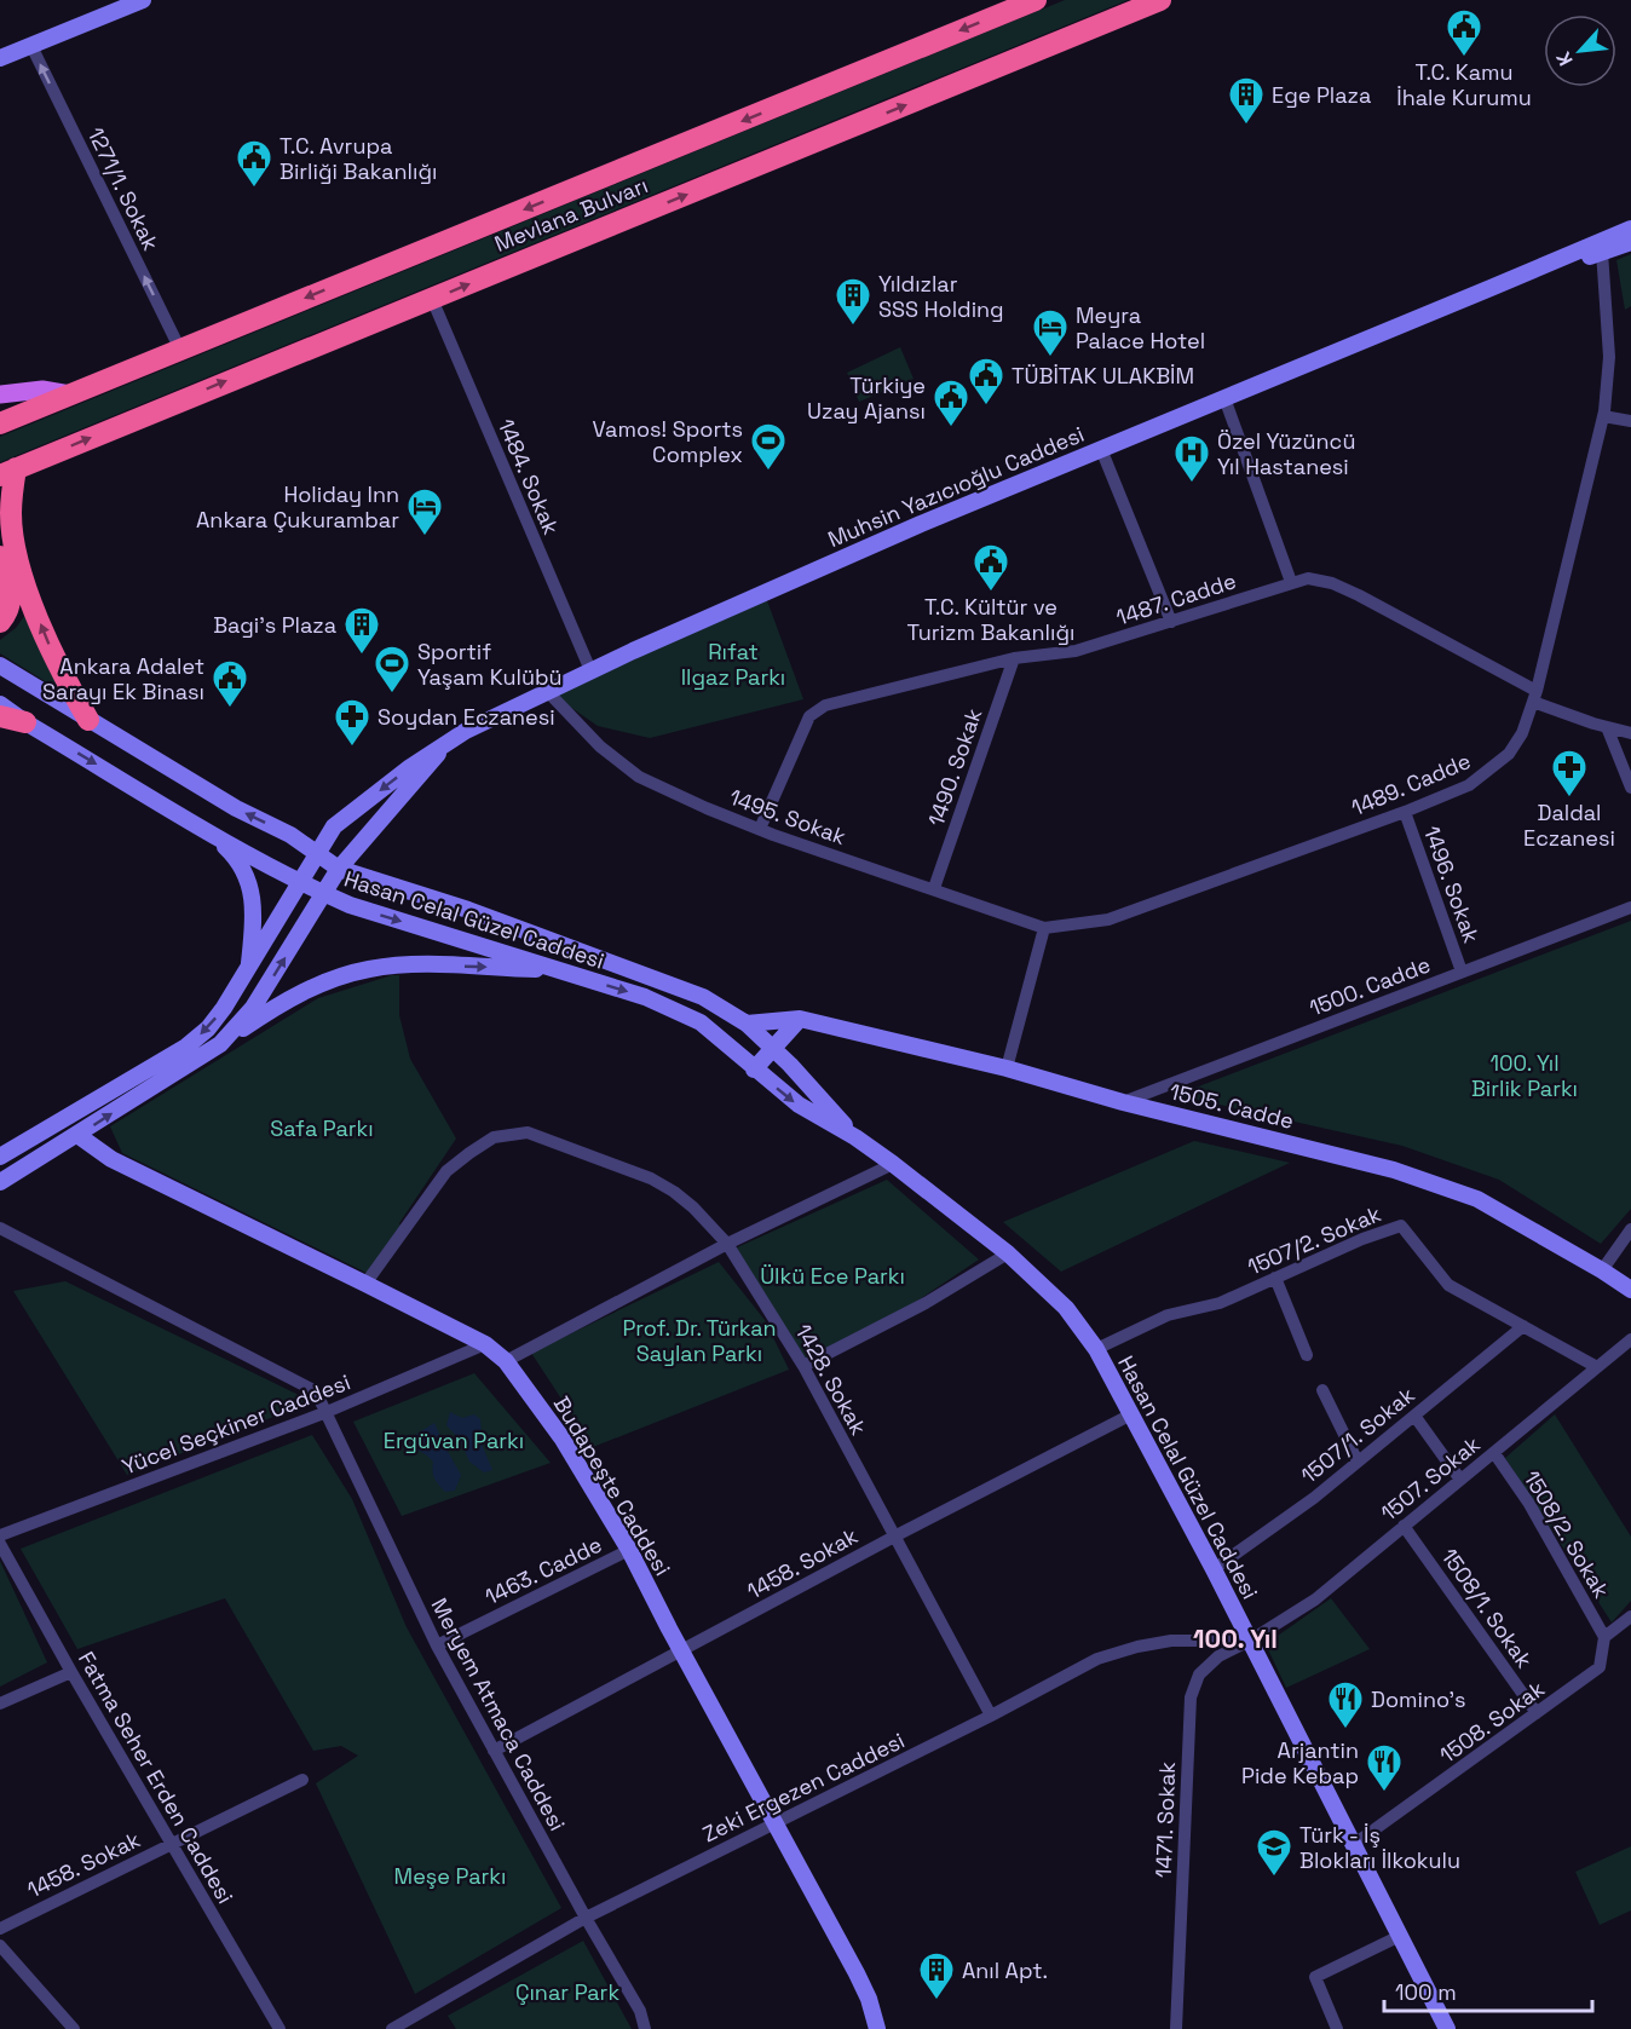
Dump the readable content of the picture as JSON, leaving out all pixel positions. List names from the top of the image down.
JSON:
{
  "streets": {
    "highway": ["Mevlana Bulvarı"],
    "main road": [
      "Muhsin Yazıcıoğlu Caddesi",
      "Hasan Celal Güzel Caddesi",
      "1505. Cadde",
      "Budapeşte Caddesi"
    ],
    "street": [
      "1271/1. Sokak",
      "1484. Sokak",
      "1487. Cadde",
      "1490. Sokak",
      "1489. Cadde",
      "1495. Sokak",
      "1496. Sokak",
      "1500. Cadde",
      "1507/2. Sokak",
      "1428. Sokak",
      "Yücel Seçkiner Caddesi",
      "1507/1. Sokak",
      "1507. Sokak",
      "1508/2. Sokak",
      "1458. Sokak",
      "1463. Cadde",
      "1508/1. Sokak",
      "Meryem Atmaca Caddesi",
      "1508. Sokak",
      "Fatma Seher Erden Caddesi",
      "Zeki Ergezen Caddesi",
      "1471. Sokak"
    ]
  },
  "crossings": [
    ["1271/1. Sokak", "Mevlana Bulvarı"],
    ["Mevlana Bulvarı", "1484. Sokak"],
    ["1484. Sokak", "Muhsin Yazıcıoğlu Caddesi"],
    ["Muhsin Yazıcıoğlu Caddesi", "1489. Cadde"],
    ["Muhsin Yazıcıoğlu Caddesi", "1495. Sokak"],
    ["Muhsin Yazıcıoğlu Caddesi", "Hasan Celal Güzel Caddesi"],
    ["Muhsin Yazıcıoğlu Caddesi", "Budapeşte Caddesi"],
    ["1487. Cadde", "1490. Sokak"],
    ["1487. Cadde", "1489. Cadde"],
    ["1487. Cadde", "1495. Sokak"],
    ["1490. Sokak", "1495. Sokak"],
    ["1489. Cadde", "1495. Sokak"],
    ["1489. Cadde", "1496. Sokak"],
    ["1496. Sokak", "1500. Cadde"],
    ["Hasan Celal Güzel Caddesi", "1505. Cadde"],
    ["Hasan Celal Güzel Caddesi", "1507/2. Sokak"],
    ["Hasan Celal Güzel Caddesi", "1507/1. Sokak"],
    ["Hasan Celal Güzel Caddesi", "1507. Sokak"],
    ["Hasan Celal Güzel Caddesi", "1458. Sokak"],
    ["Hasan Celal Güzel Caddesi", "1508. Sokak"],
    ["Hasan Celal Güzel Caddesi", "Zeki Ergezen Caddesi"],
    ["Hasan Celal Güzel Caddesi", "1471. Sokak"],
    ["1500. Cadde", "1505. Cadde"],
    ["1507/2. Sokak", "1507/1. Sokak"],
    ["1507/2. Sokak", "1507. Sokak"],
    ["1428. Sokak", "Budapeşte Caddesi"],
    ["1428. Sokak", "1458. Sokak"],
    ["1428. Sokak", "Zeki Ergezen Caddesi"],
    ["Yücel Seçkiner Caddesi", "Budapeşte Caddesi"],
    ["Yücel Seçkiner Caddesi", "Meryem Atmaca Caddesi"],
    ["1507. Sokak", "1508/2. Sokak"],
    ["1507. Sokak", "1508/1. Sokak"],
    ["1507. Sokak", "Zeki Ergezen Caddesi"],
    ["1507. Sokak", "1471. Sokak"],
    ["Budapeşte Caddesi", "1458. Sokak"],
    ["Budapeşte Caddesi", "1463. Cadde"],
    ["Budapeşte Caddesi", "Zeki Ergezen Caddesi"],
    ["1508/2. Sokak", "1508. Sokak"],
    ["1458. Sokak", "Meryem Atmaca Caddesi"],
    ["1458. Sokak", "Fatma Seher Erden Caddesi"],
    ["1463. Cadde", "Meryem Atmaca Caddesi"],
    ["1508/1. Sokak", "1508. Sokak"],
    ["Meryem Atmaca Caddesi", "Zeki Ergezen Caddesi"],
    ["Zeki Ergezen Caddesi", "1471. Sokak"]
  ],
  "one_way": ["1271/1. Sokak"],
  "districts": ["100. Yıl"],
  "parks": [
    "Rıfat Ilgaz Parkı",
    "100. Yıl Birlik Parkı",
    "Safa Parkı",
    "Ülkü Ece Parkı",
    "Prof. Dr. Türkan Saylan Parkı",
    "Ergüvan Parkı",
    "Meşe Parkı",
    "Çınar Park"
  ],
  "places": {
    "public building": [
      "T.C. Kamu İhale Kurumu",
      "T.C. Avrupa Birliği Bakanlığı",
      "TÜBİTAK ULAKBİM",
      "Türkiye Uzay Ajansı",
      "T.C. Kültür ve Turizm Bakanlığı",
      "Ankara Adalet Sarayı Ek Binası"
    ],
    "building": [
      "Ege Plaza",
      "Yıldızlar SSS Holding",
      "Bagi's Plaza",
      "Anıl Apt."
    ],
    "hotel": ["Meyra Palace Hotel", "Holiday Inn Ankara Çukurambar"],
    "sports": ["Vamos! Sports Complex", "Sportif Yaşam Kulübü"],
    "hospital": ["Özel Yüzüncü Yıl Hastanesi"],
    "pharmacy": ["Soydan Eczanesi", "Daldal Eczanesi"],
    "restaurant": ["Domino's", "Arjantin Pide Kebap"],
    "school or university": ["Türk - İş Blokları İlkokulu"]
  },
  "scale_bar": "100 m",
  "north": "bottom left"
}
